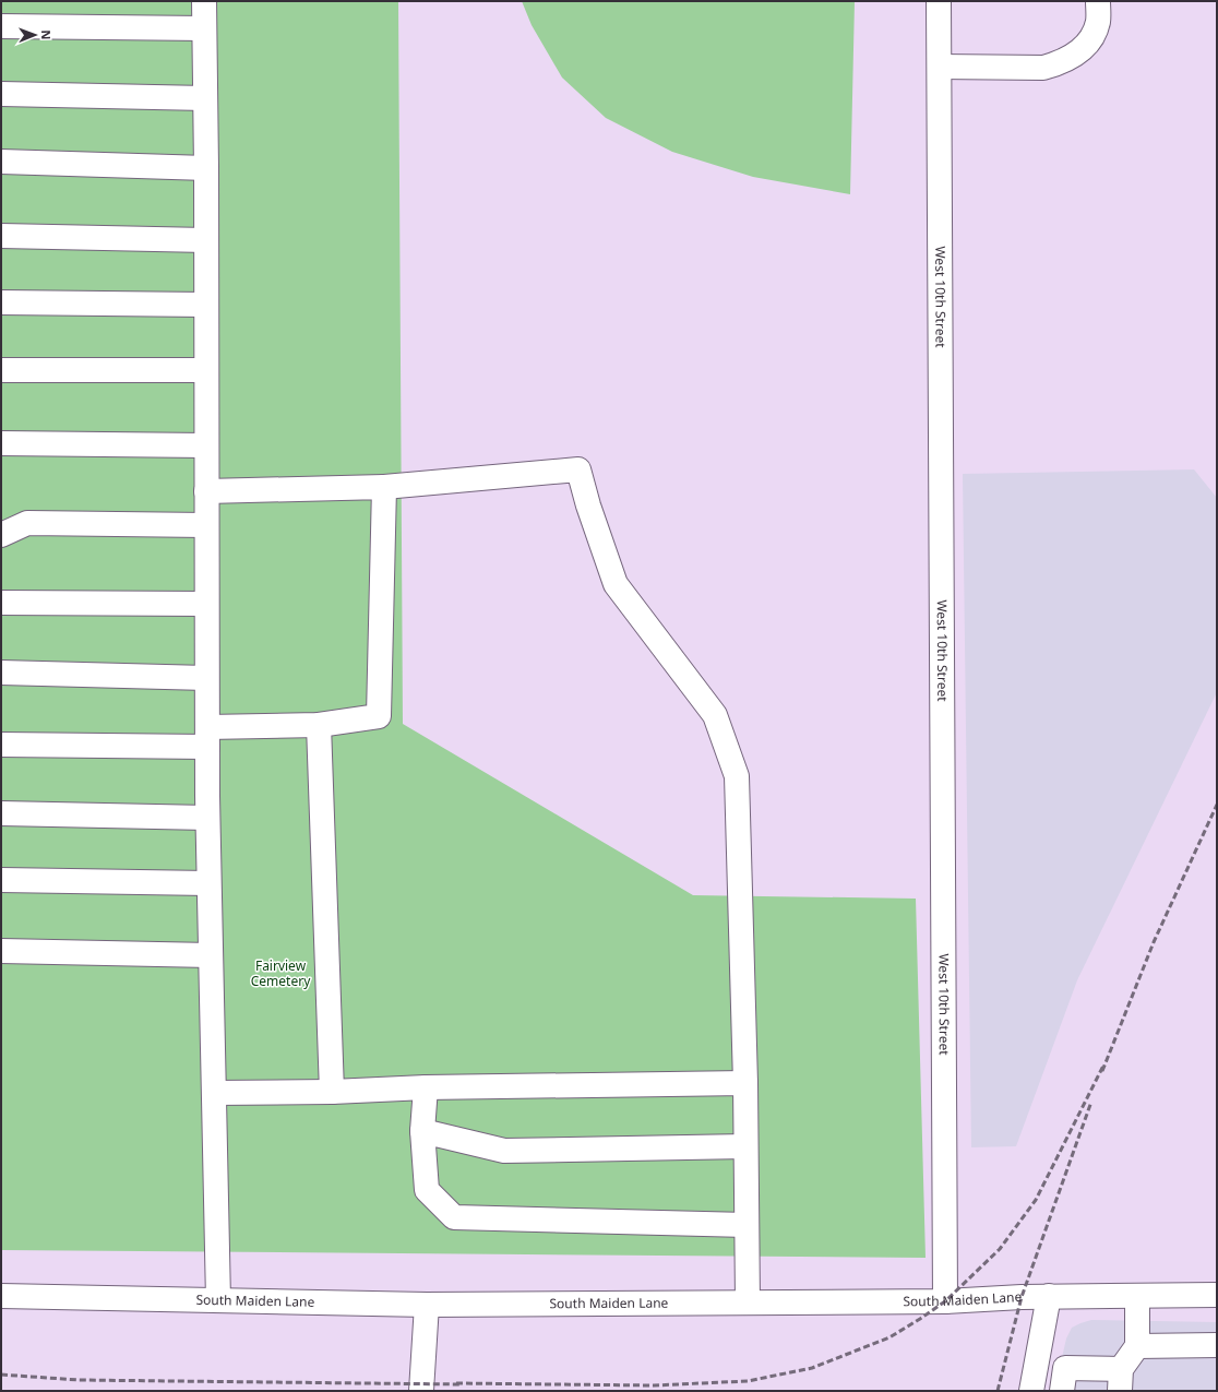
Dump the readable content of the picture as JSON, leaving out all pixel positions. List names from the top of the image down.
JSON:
{
  "streets": {
    "street": ["West 10th Street", "South Maiden Lane"]
  },
  "crossings": [
    ["West 10th Street", "South Maiden Lane"]
  ],
  "parks": ["Fairview Cemetery"],
  "north": "right"
}
